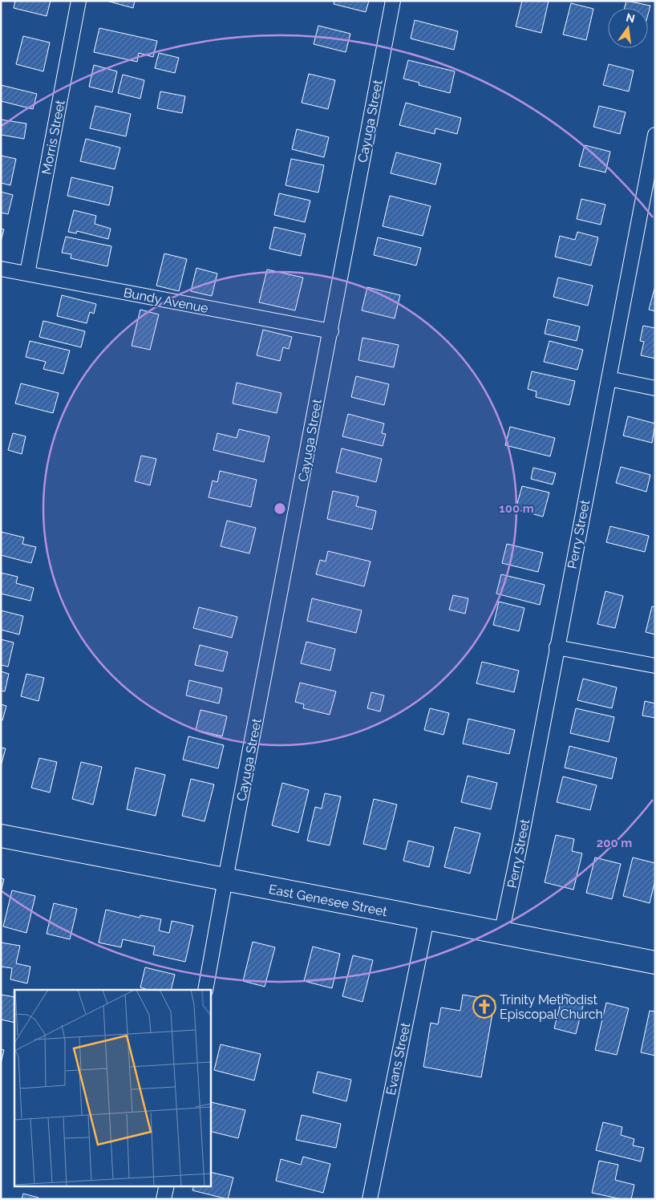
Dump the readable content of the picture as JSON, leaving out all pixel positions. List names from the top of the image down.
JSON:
{
  "streets": {
    "highway": ["East Genesee Street"],
    "street": [
      "Cayuga Street",
      "Morris Street",
      "Bundy Avenue",
      "Perry Street",
      "Evans Street"
    ]
  },
  "crossings": [
    ["Cayuga Street", "Bundy Avenue"],
    ["Cayuga Street", "East Genesee Street"],
    ["Morris Street", "Bundy Avenue"],
    ["Perry Street", "East Genesee Street"],
    ["East Genesee Street", "Evans Street"]
  ],
  "places": {
    "church": ["Trinity Methodist Episcopal Church"]
  },
  "north": "top",
  "rings": ["100 m", "200 m"]
}
